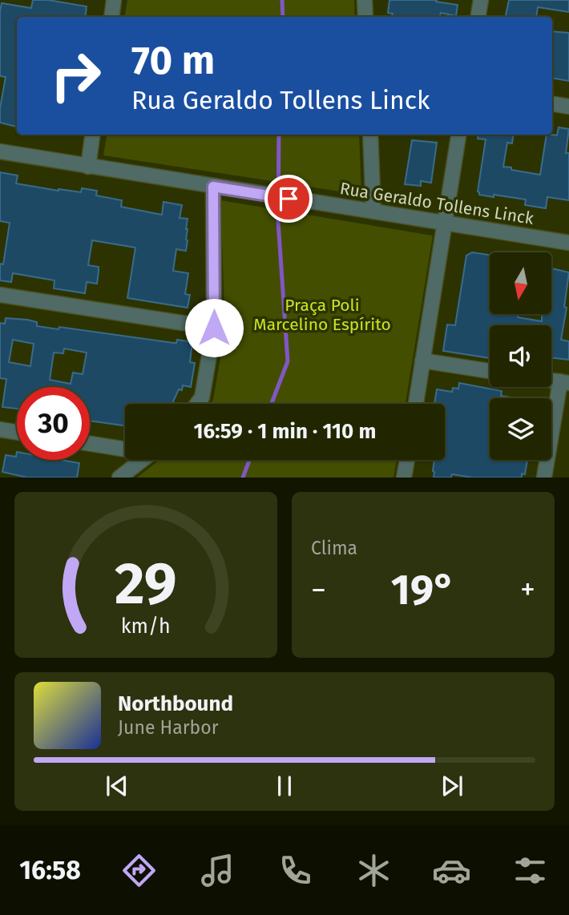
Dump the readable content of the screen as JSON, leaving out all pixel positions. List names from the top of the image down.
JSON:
{
  "streets": {
    "street": ["Rua Geraldo Tollens Linck"]
  },
  "parks": ["Praça Poli Marcelino Espírito"],
  "north": "bottom",
  "page": {
    "turn": ["70 m", "Rua Geraldo Tollens Linck"],
    "limit": "30",
    "trip": "16:59 · 1 min · 110 m",
    "tile": "Clima",
    "heat": ["−", "19°", "+"],
    "song": ["Northbound", "June Harbor"],
    "tabs": "16:58",
    "gauge": ["29", "km/h"]
  }
}
